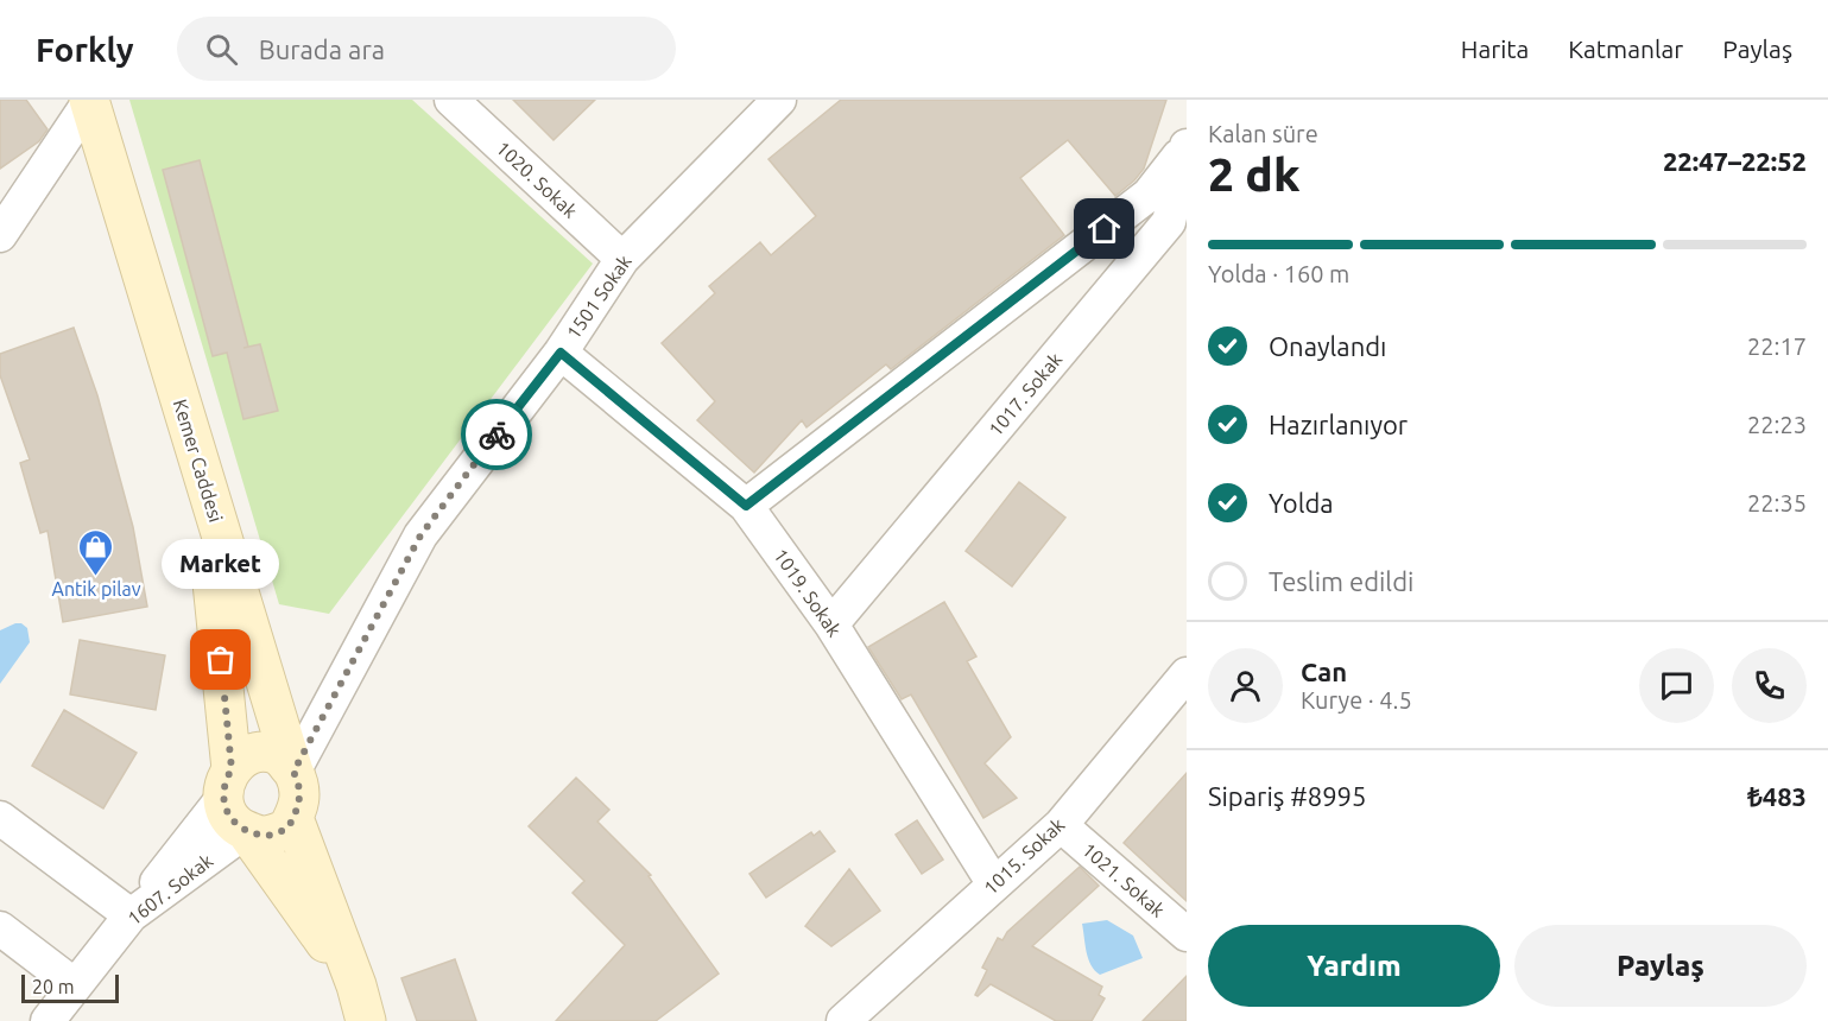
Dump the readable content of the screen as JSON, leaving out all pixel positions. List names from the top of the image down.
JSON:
{
  "streets": {
    "street": [
      "1020. Sokak",
      "1501 Sokak",
      "1017. Sokak",
      "Kemer Caddesi",
      "1019. Sokak",
      "1015. Sokak",
      "1021. Sokak",
      "1607. Sokak"
    ]
  },
  "crossings": [
    ["1020. Sokak", "1501 Sokak"],
    ["1501 Sokak", "Kemer Caddesi"],
    ["1501 Sokak", "1019. Sokak"],
    ["1501 Sokak", "1607. Sokak"],
    ["1017. Sokak", "1019. Sokak"],
    ["Kemer Caddesi", "1607. Sokak"],
    ["1019. Sokak", "1015. Sokak"],
    ["1015. Sokak", "1021. Sokak"]
  ],
  "places": {
    "shop": ["Antik pilav"],
    "other": ["Market"]
  },
  "scale_bar": "20 m",
  "page": {
    "header": "Forkly",
    "search": "Burada ara",
    "nav": ["Harita", "Katmanlar", "Paylaş"],
    "heading": ["2 dk", "Kalan süre", "22:47–22:52"],
    "panel": [
      "Can",
      "Kurye · 4.5",
      "Sipariş #8995",
      "₺483"
    ],
    "bar": "Yolda · 160 m",
    "list": [
      ["Onaylandı", "22:17"],
      ["Hazırlanıyor", "22:23"],
      ["Yolda", "22:35"],
      "Teslim edildi"
    ],
    "bubble": "Market",
    "buttons": ["Yardım", "Paylaş"],
    "scale": "20 m"
  }
}
